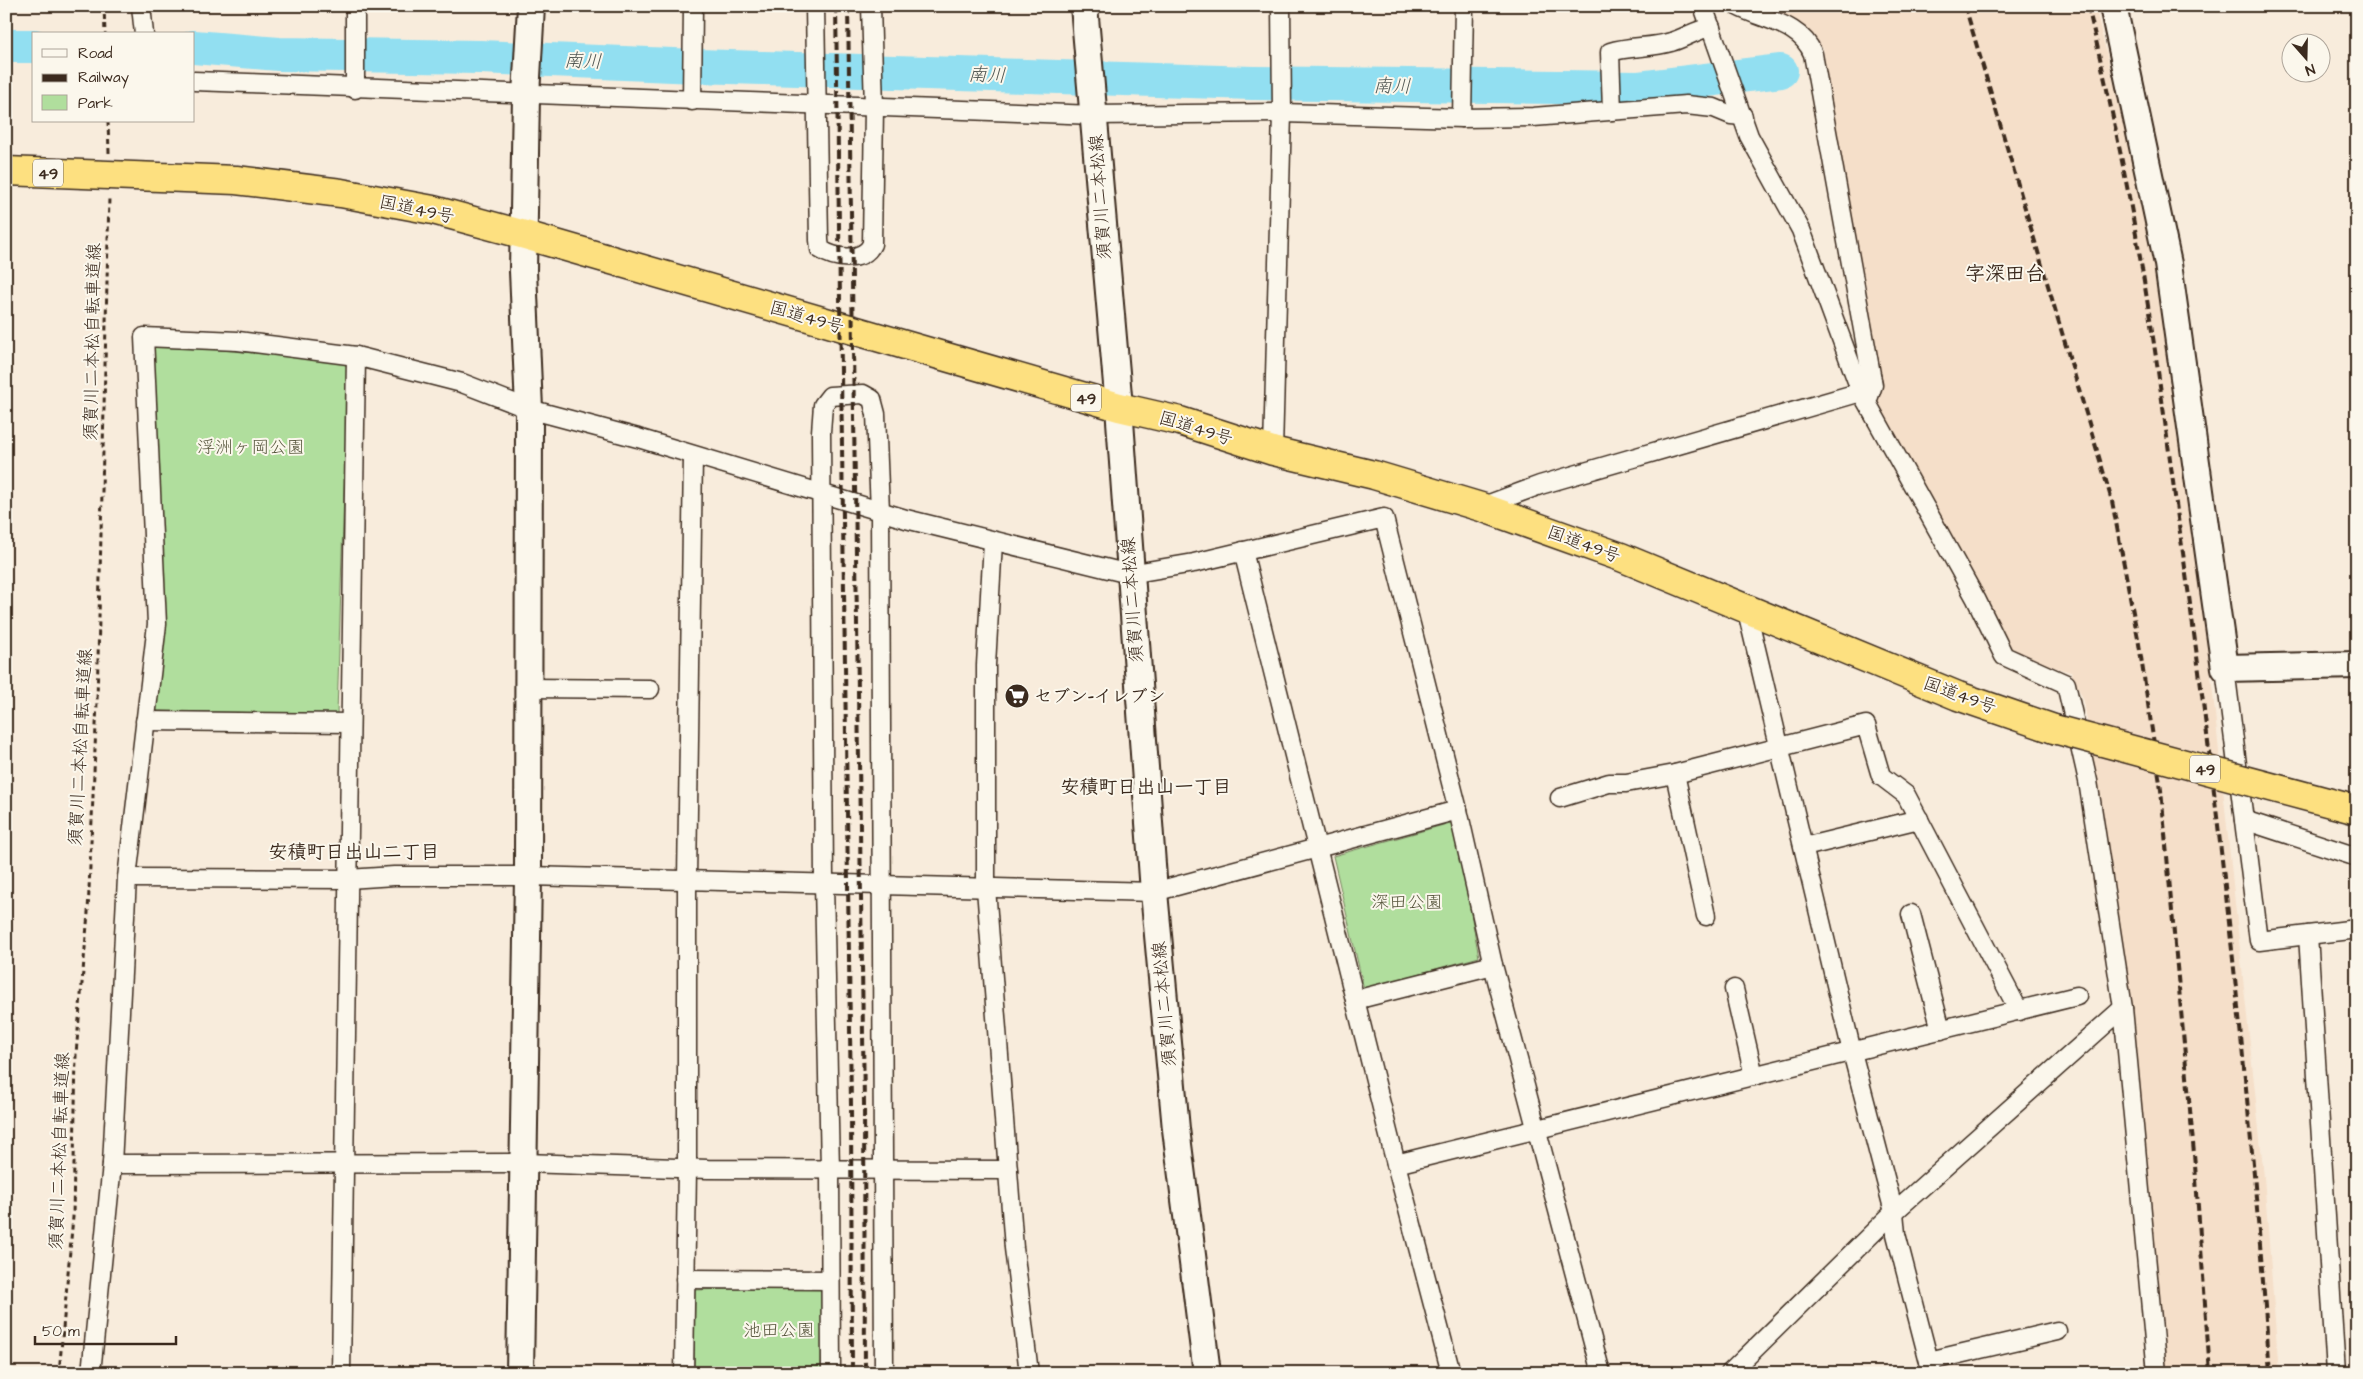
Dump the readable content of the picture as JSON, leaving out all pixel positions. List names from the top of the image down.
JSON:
{
  "streets": {
    "highway": ["49", "国道49号"],
    "street": ["須賀川二本松線"],
    "path": ["須賀川二本松自転車道線"]
  },
  "crossings": [
    ["須賀川二本松線", "国道49号"],
    ["国道49号", "須賀川二本松自転車道線"]
  ],
  "districts": ["字深田台", "安積町日出山一丁目", "安積町日出山二丁目"],
  "water": ["南川"],
  "parks": ["浮洲ヶ岡公園", "深田公園", "池田公園"],
  "places": {
    "supermarket": ["セブン-イレブン"]
  },
  "legend": ["Road", "Railway", "Park"],
  "scale_bar": "50 m",
  "north": "bottom"
}
